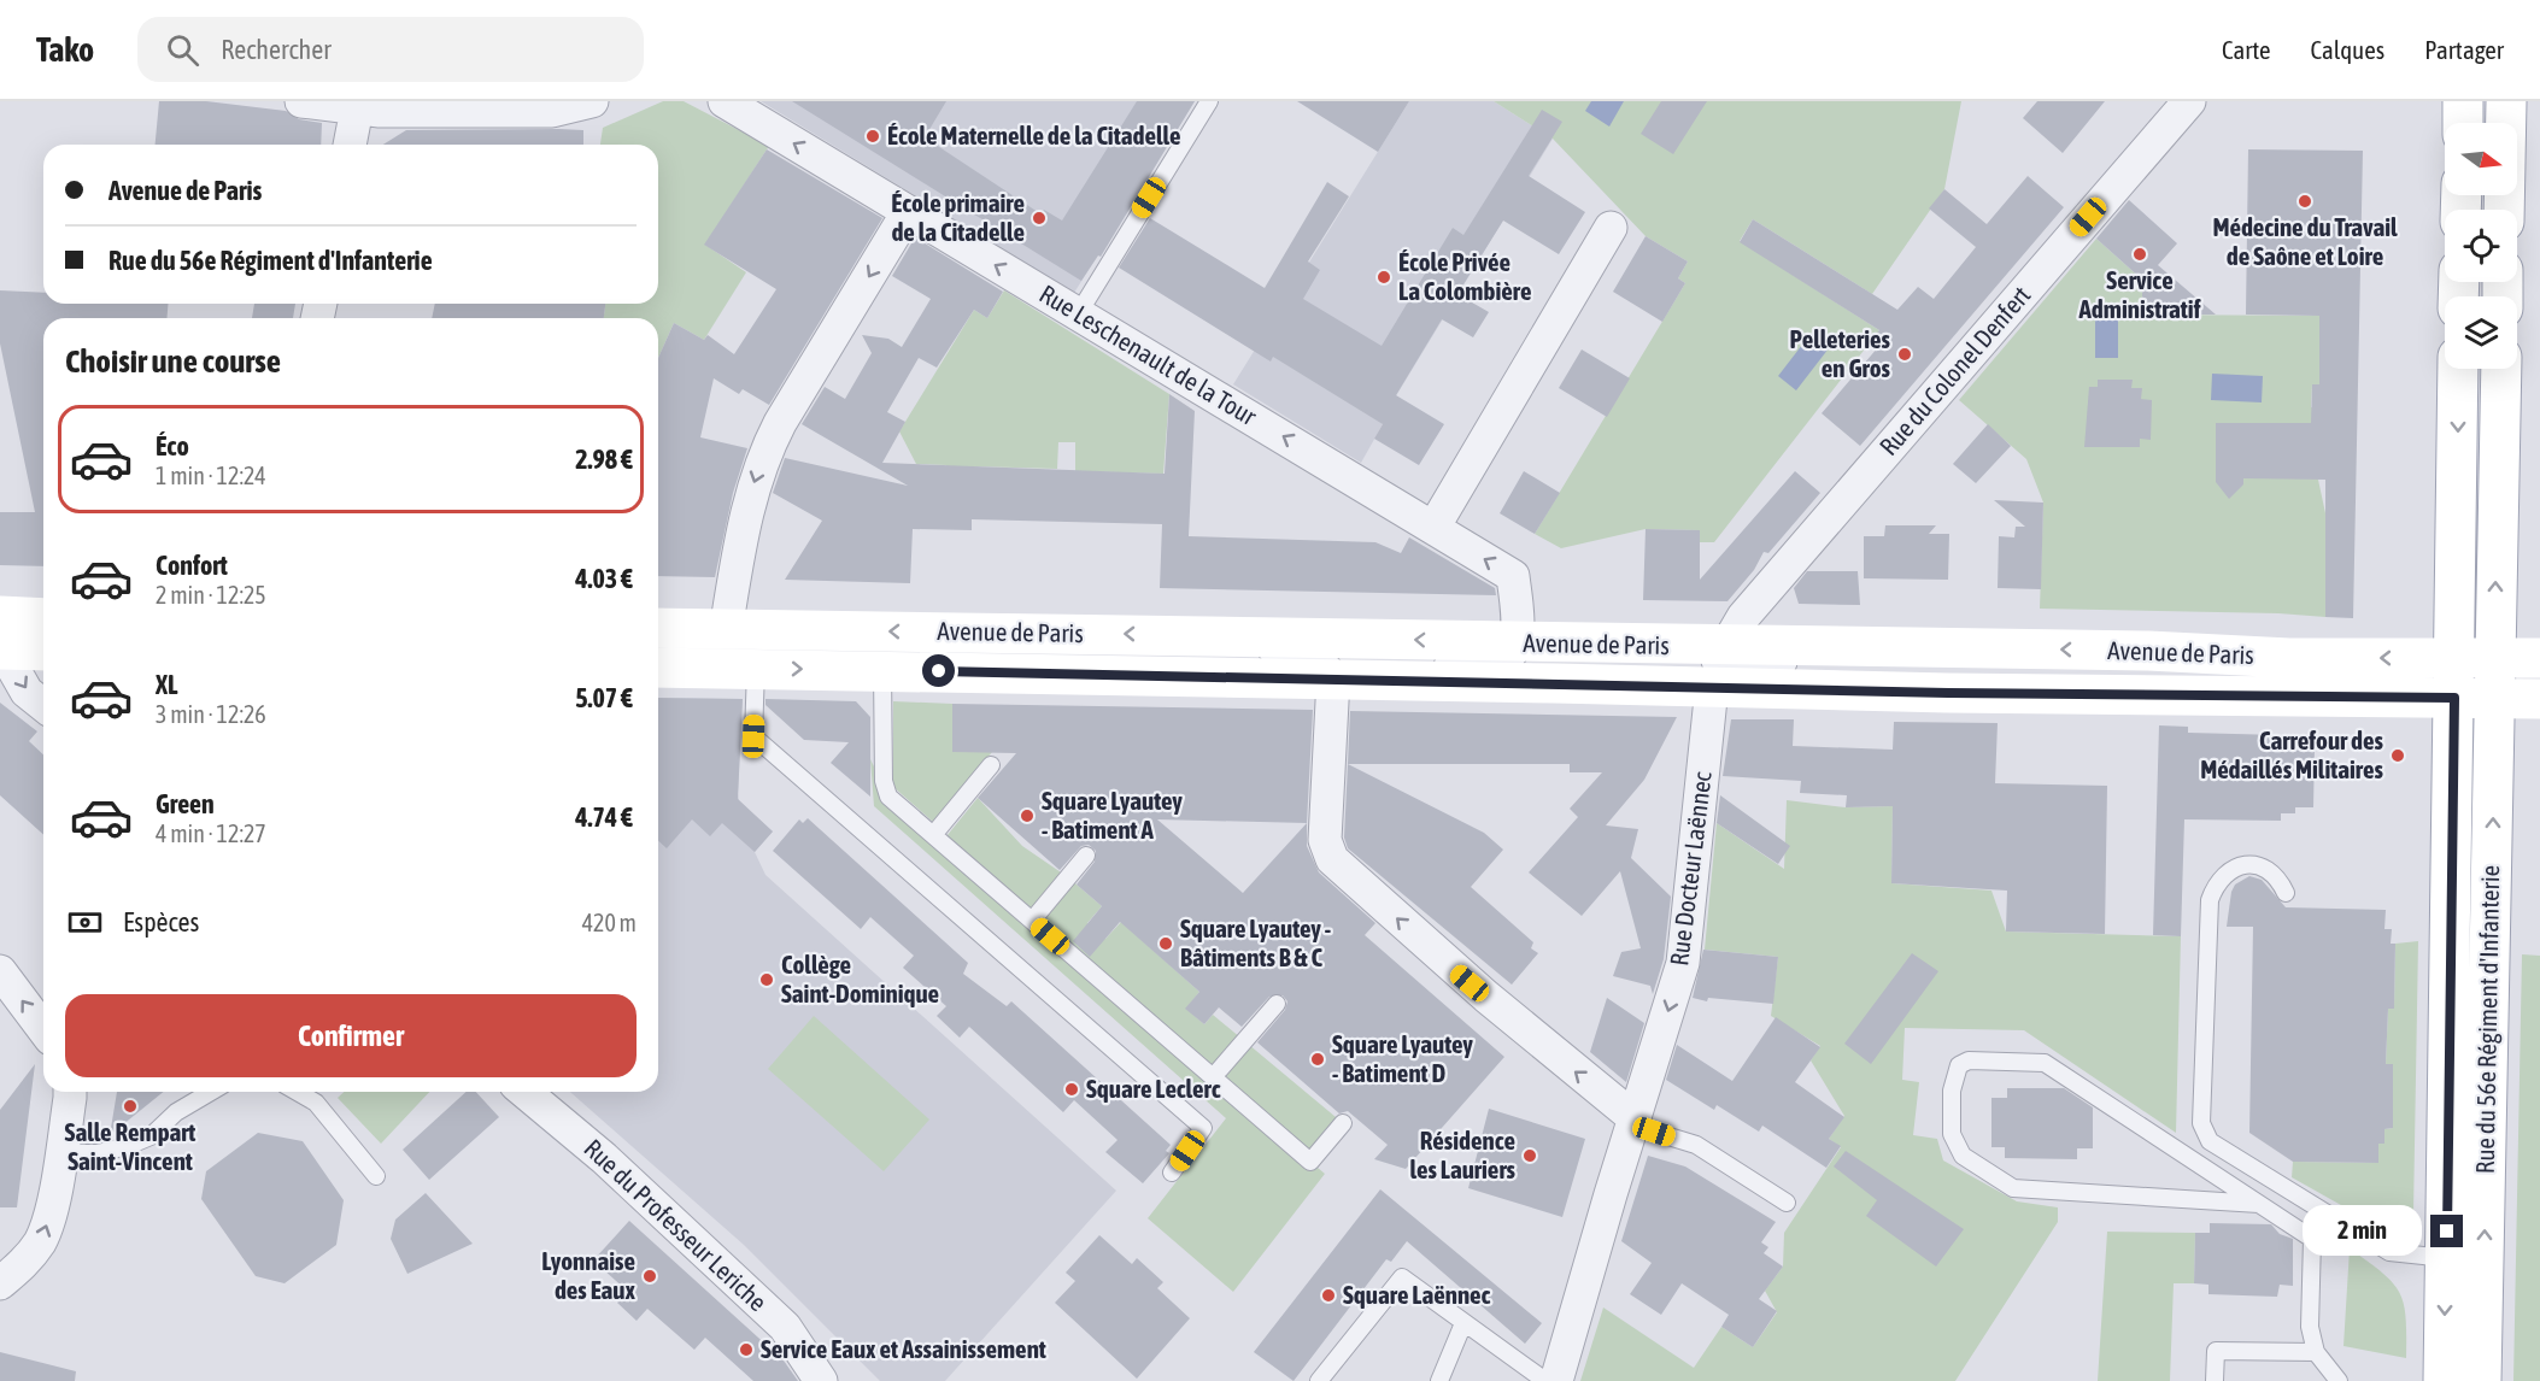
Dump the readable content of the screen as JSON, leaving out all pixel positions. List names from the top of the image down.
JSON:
{
  "streets": {
    "main road": ["Avenue de Paris", "Rue du 56e Régiment d'Infanterie"],
    "street": [
      "Rue Leschenault de la Tour",
      "Rue du Colonel Denfert",
      "Rue Docteur Laënnec",
      "Rue du Professeur Leriche"
    ]
  },
  "crossings": [
    ["Rue Leschenault de la Tour", "Avenue de Paris"],
    ["Rue du Colonel Denfert", "Avenue de Paris"],
    ["Avenue de Paris", "Rue Docteur Laënnec"],
    ["Avenue de Paris", "Rue du 56e Régiment d'Infanterie"]
  ],
  "one_way": ["Rue Leschenault de la Tour", "Rue Docteur Laënnec"],
  "places": [
    "École Maternelle de la Citadelle",
    "Médecine du Travail de Saône et Loire",
    "École primaire de la Citadelle",
    "Service Administratif",
    "École Privée La Colombière",
    "Pelleteries en Gros",
    "Carrefour des Médaillés Militaires",
    "Square Lyautey - Batiment A",
    "Square Lyautey - Bâtiments B & C",
    "Collège Saint-Dominique",
    "Square Lyautey - Batiment D",
    "Square Leclerc",
    "Salle Rempart Saint-Vincent",
    "Résidence les Lauriers",
    "Lyonnaise des Eaux",
    "Square Laënnec",
    "Service Eaux et Assainissement"
  ],
  "north": "right",
  "page": {
    "header": "Tako",
    "search": "Rechercher",
    "nav": ["Carte", "Calques", "Partager"],
    "banner": ["Avenue de Paris", "Rue du 56e Régiment d'Infanterie"],
    "heading": "Choisir une course",
    "list": [
      {
        "name": "Éco",
        "note": "1 min · 12:24",
        "value": "2.98 €"
      },
      {
        "name": "Confort",
        "note": "2 min · 12:25",
        "value": "4.03 €"
      },
      {
        "name": "XL",
        "note": "3 min · 12:26",
        "value": "5.07 €"
      },
      {
        "name": "Green",
        "note": "4 min · 12:27",
        "value": "4.74 €"
      }
    ],
    "pay": ["Espèces", "420 m"],
    "buttons": "Confirmer",
    "bubble": "2 min"
  }
}
